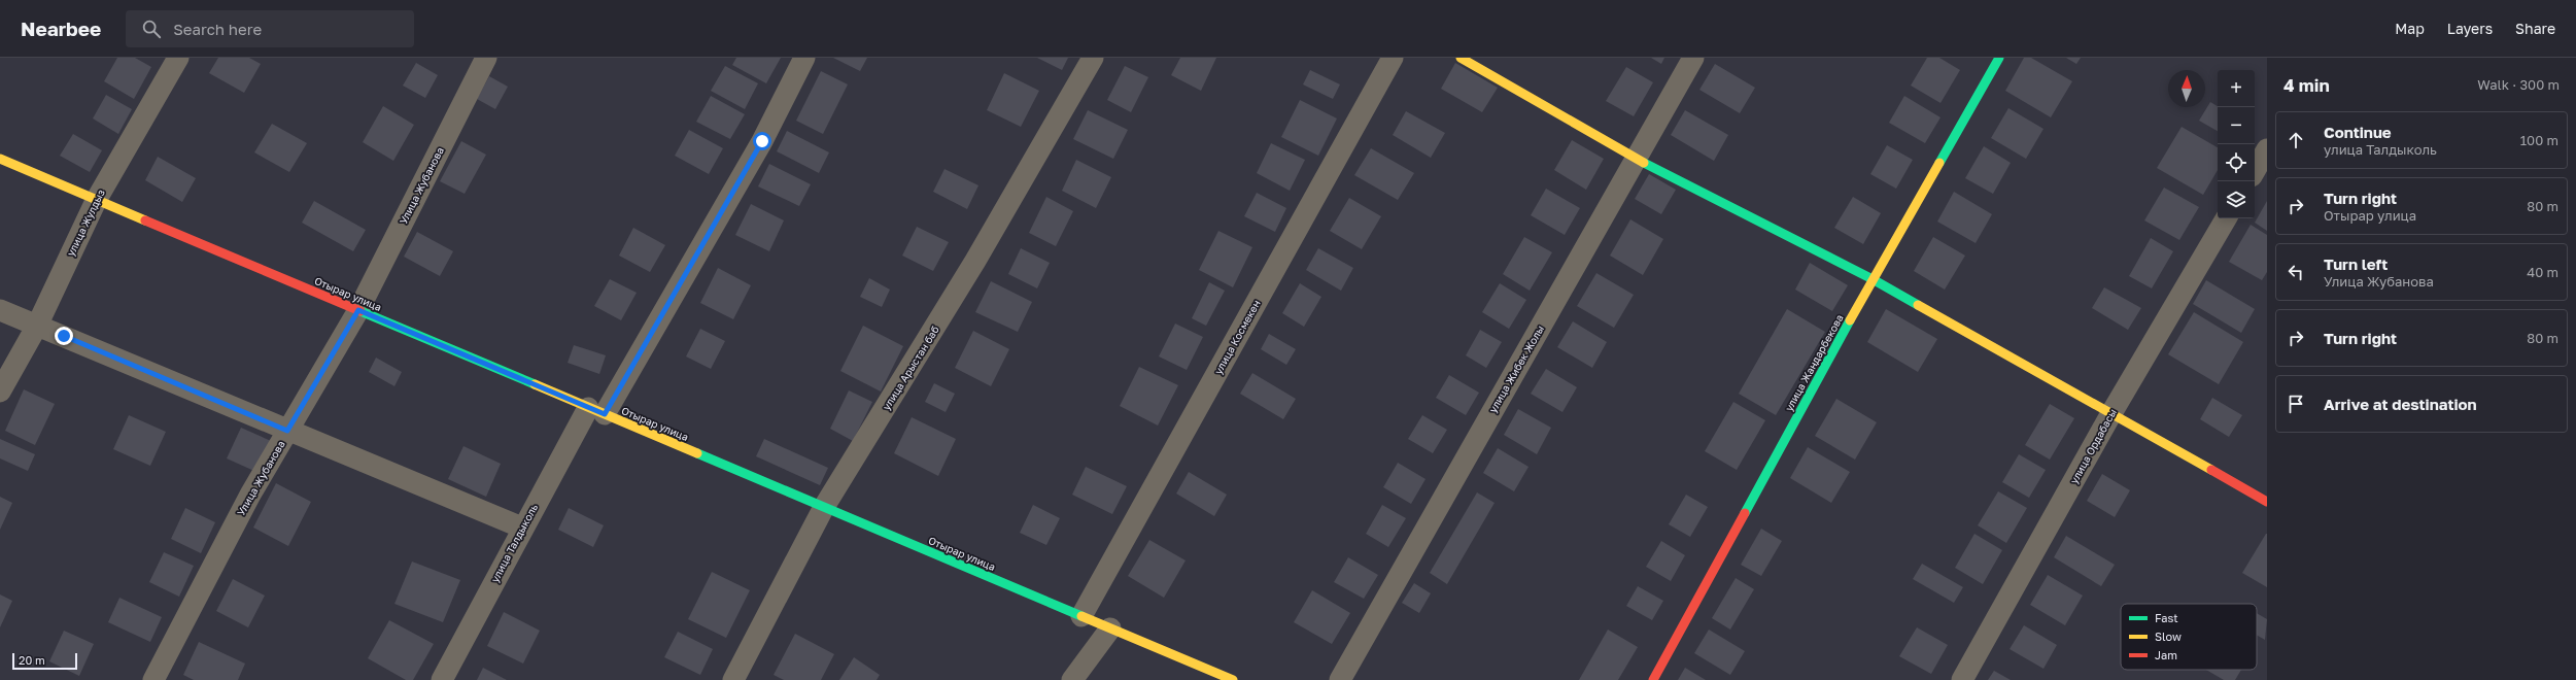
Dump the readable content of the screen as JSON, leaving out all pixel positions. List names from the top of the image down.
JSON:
{
  "streets": {
    "street": [
      "Улица Жубанова",
      "улица Жулдыз",
      "Отырар улица",
      "улица Космекен",
      "улица Жандарбекова",
      "улица Арыстан баб",
      "улица Жибек Жолы",
      "улица Ордабасы",
      "улица Талдыколь"
    ]
  },
  "crossings": [
    ["Улица Жубанова", "Отырар улица"],
    ["улица Жулдыз", "Отырар улица"],
    ["Отырар улица", "улица Космекен"],
    ["Отырар улица", "улица Арыстан баб"],
    ["Отырар улица", "улица Талдыколь"]
  ],
  "legend": ["Fast", "Slow", "Jam"],
  "scale_bar": "20 m",
  "north": "top",
  "page": {
    "header": "Nearbee",
    "search": "Search here",
    "nav": ["Map", "Layers", "Share"],
    "heading": ["4 min", "Walk · 300 m"],
    "map_buttons": ["+", "−"],
    "list": [
      ["Continue", "улица Талдыколь", "100 m"],
      ["Turn right", "Отырар улица", "80 m"],
      ["Turn left", "Улица Жубанова", "40 m"],
      ["Turn right", "80 m"],
      "Arrive at destination"
    ],
    "scale": "20 m"
  }
}
